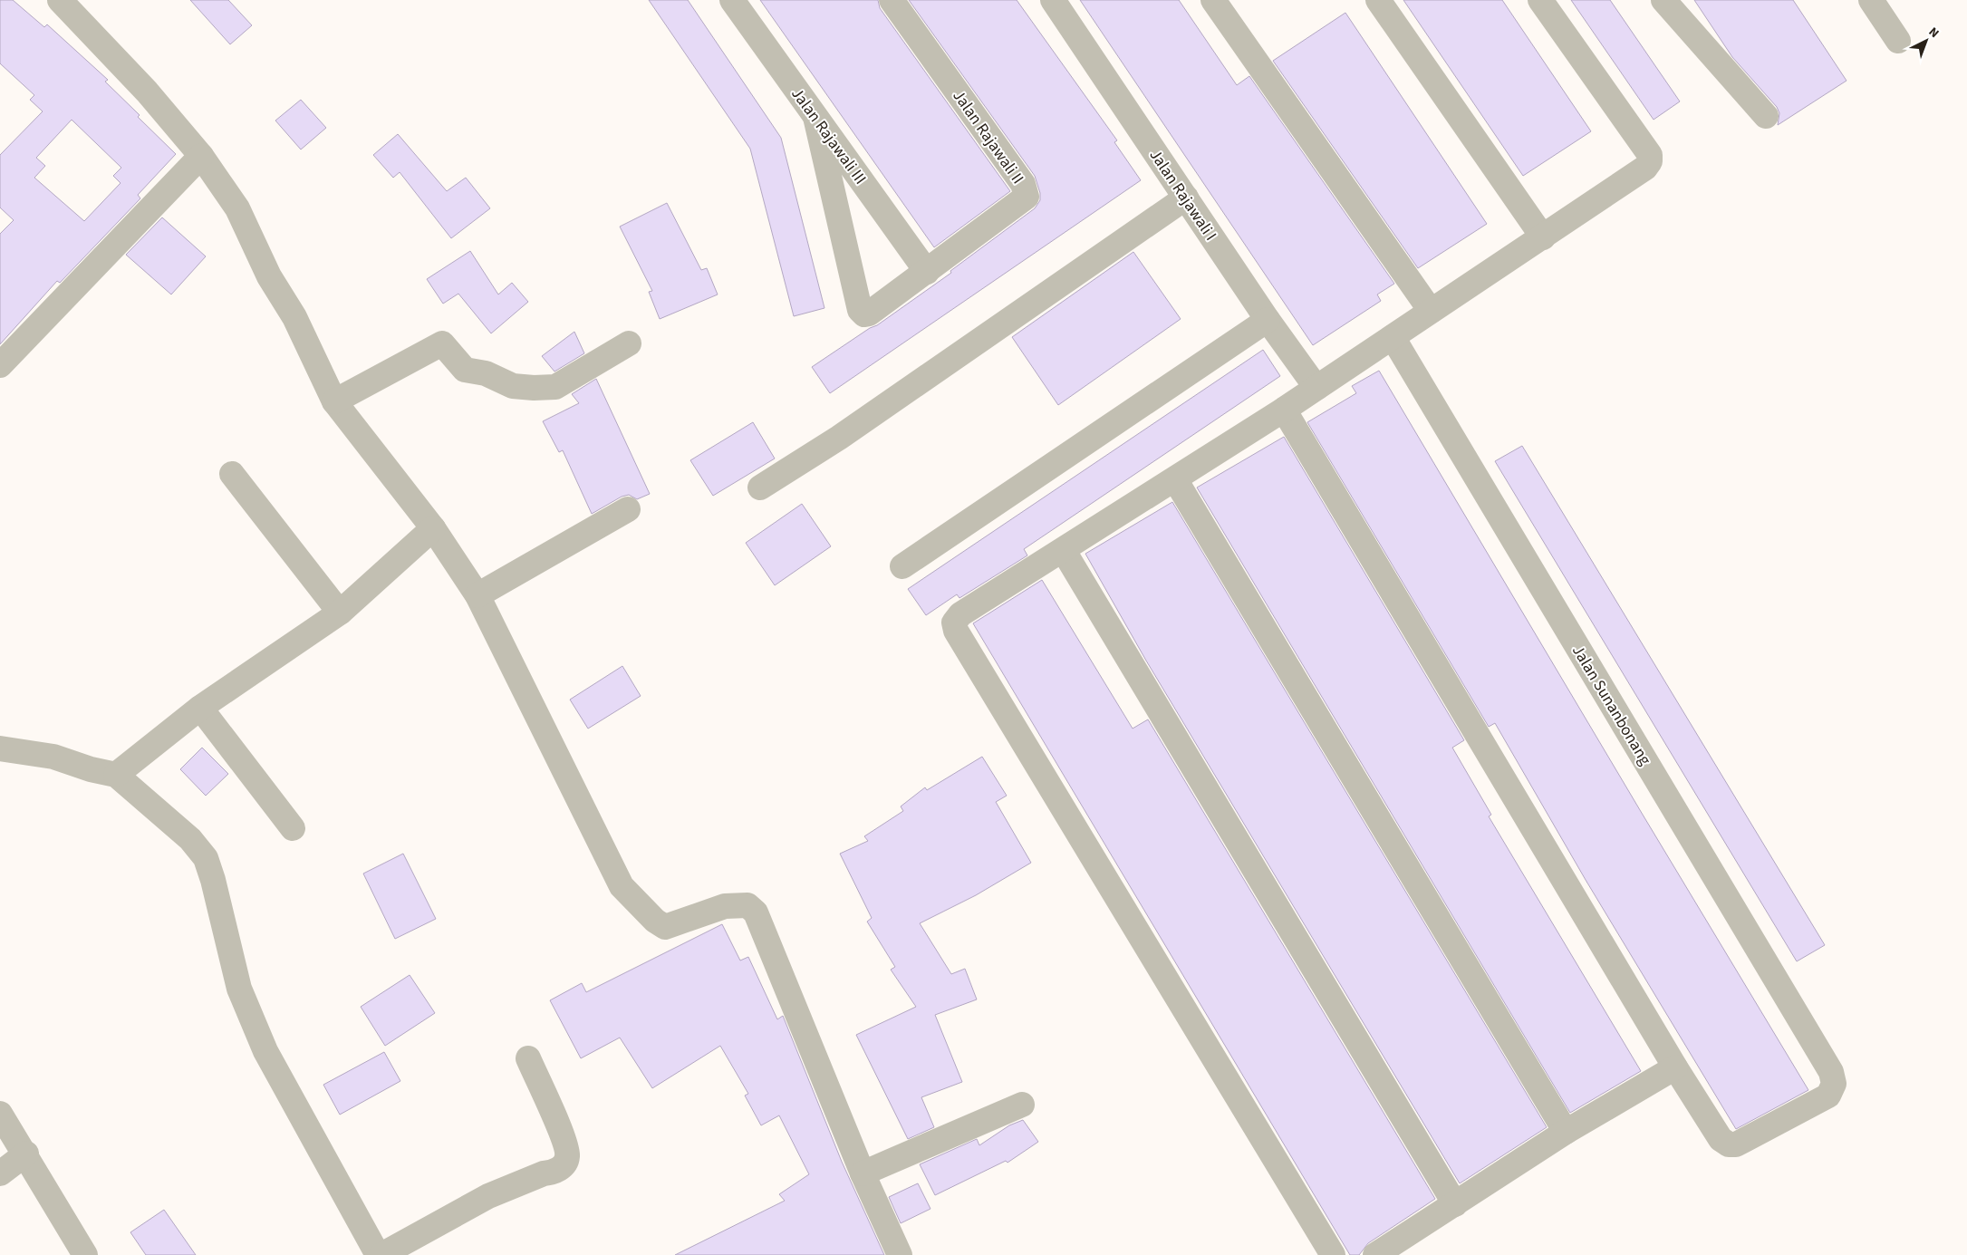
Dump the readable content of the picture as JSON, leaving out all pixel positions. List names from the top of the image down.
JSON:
{
  "streets": {
    "street": [
      "Jalan Rajawali III",
      "Jalan Rajawali II",
      "Jalan Rajawali I",
      "Jalan Sunanbonang"
    ]
  },
  "crossings": [
    ["Jalan Rajawali III", "Jalan Rajawali II"]
  ],
  "north": "top right"
}
